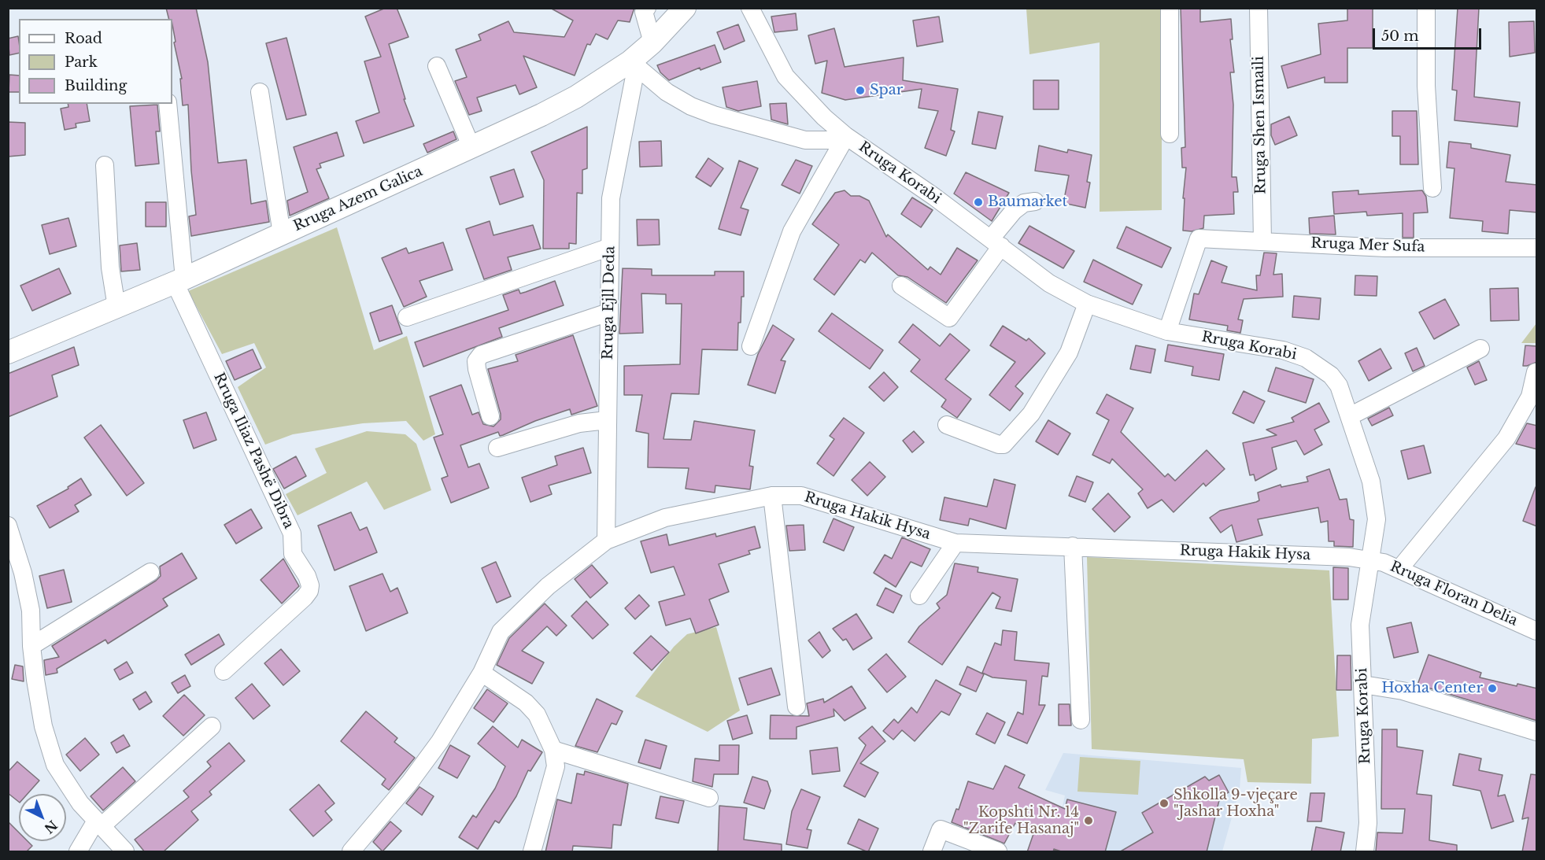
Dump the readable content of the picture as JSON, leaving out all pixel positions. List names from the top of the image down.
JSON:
{
  "streets": {
    "main road": ["Rruga Azem Galica"],
    "street": [
      "Rruga Shen Ismaili",
      "Rruga Korabi",
      "Rruga Mer Sufa",
      "Rruga Ejll Deda",
      "Rruga Iliaz Pashë Dibra",
      "Rruga Hakik Hysa",
      "Rruga Floran Delia"
    ]
  },
  "crossings": [
    ["Rruga Shen Ismaili", "Rruga Mer Sufa"],
    ["Rruga Korabi", "Rruga Mer Sufa"],
    ["Rruga Korabi", "Rruga Hakik Hysa"],
    ["Rruga Korabi", "Rruga Floran Delia"],
    ["Rruga Azem Galica", "Rruga Ejll Deda"],
    ["Rruga Azem Galica", "Rruga Iliaz Pashë Dibra"],
    ["Rruga Ejll Deda", "Rruga Hakik Hysa"],
    ["Rruga Hakik Hysa", "Rruga Floran Delia"]
  ],
  "places": [
    "Spar",
    "Baumarket",
    "Hoxha Center",
    "Shkolla 9-vjeçare \"Jashar Hoxha\"",
    "Kopshti Nr. 14 \"Zarife Hasanaj\""
  ],
  "legend": ["Road", "Park", "Building"],
  "scale_bar": "50 m",
  "north": "bottom right"
}
